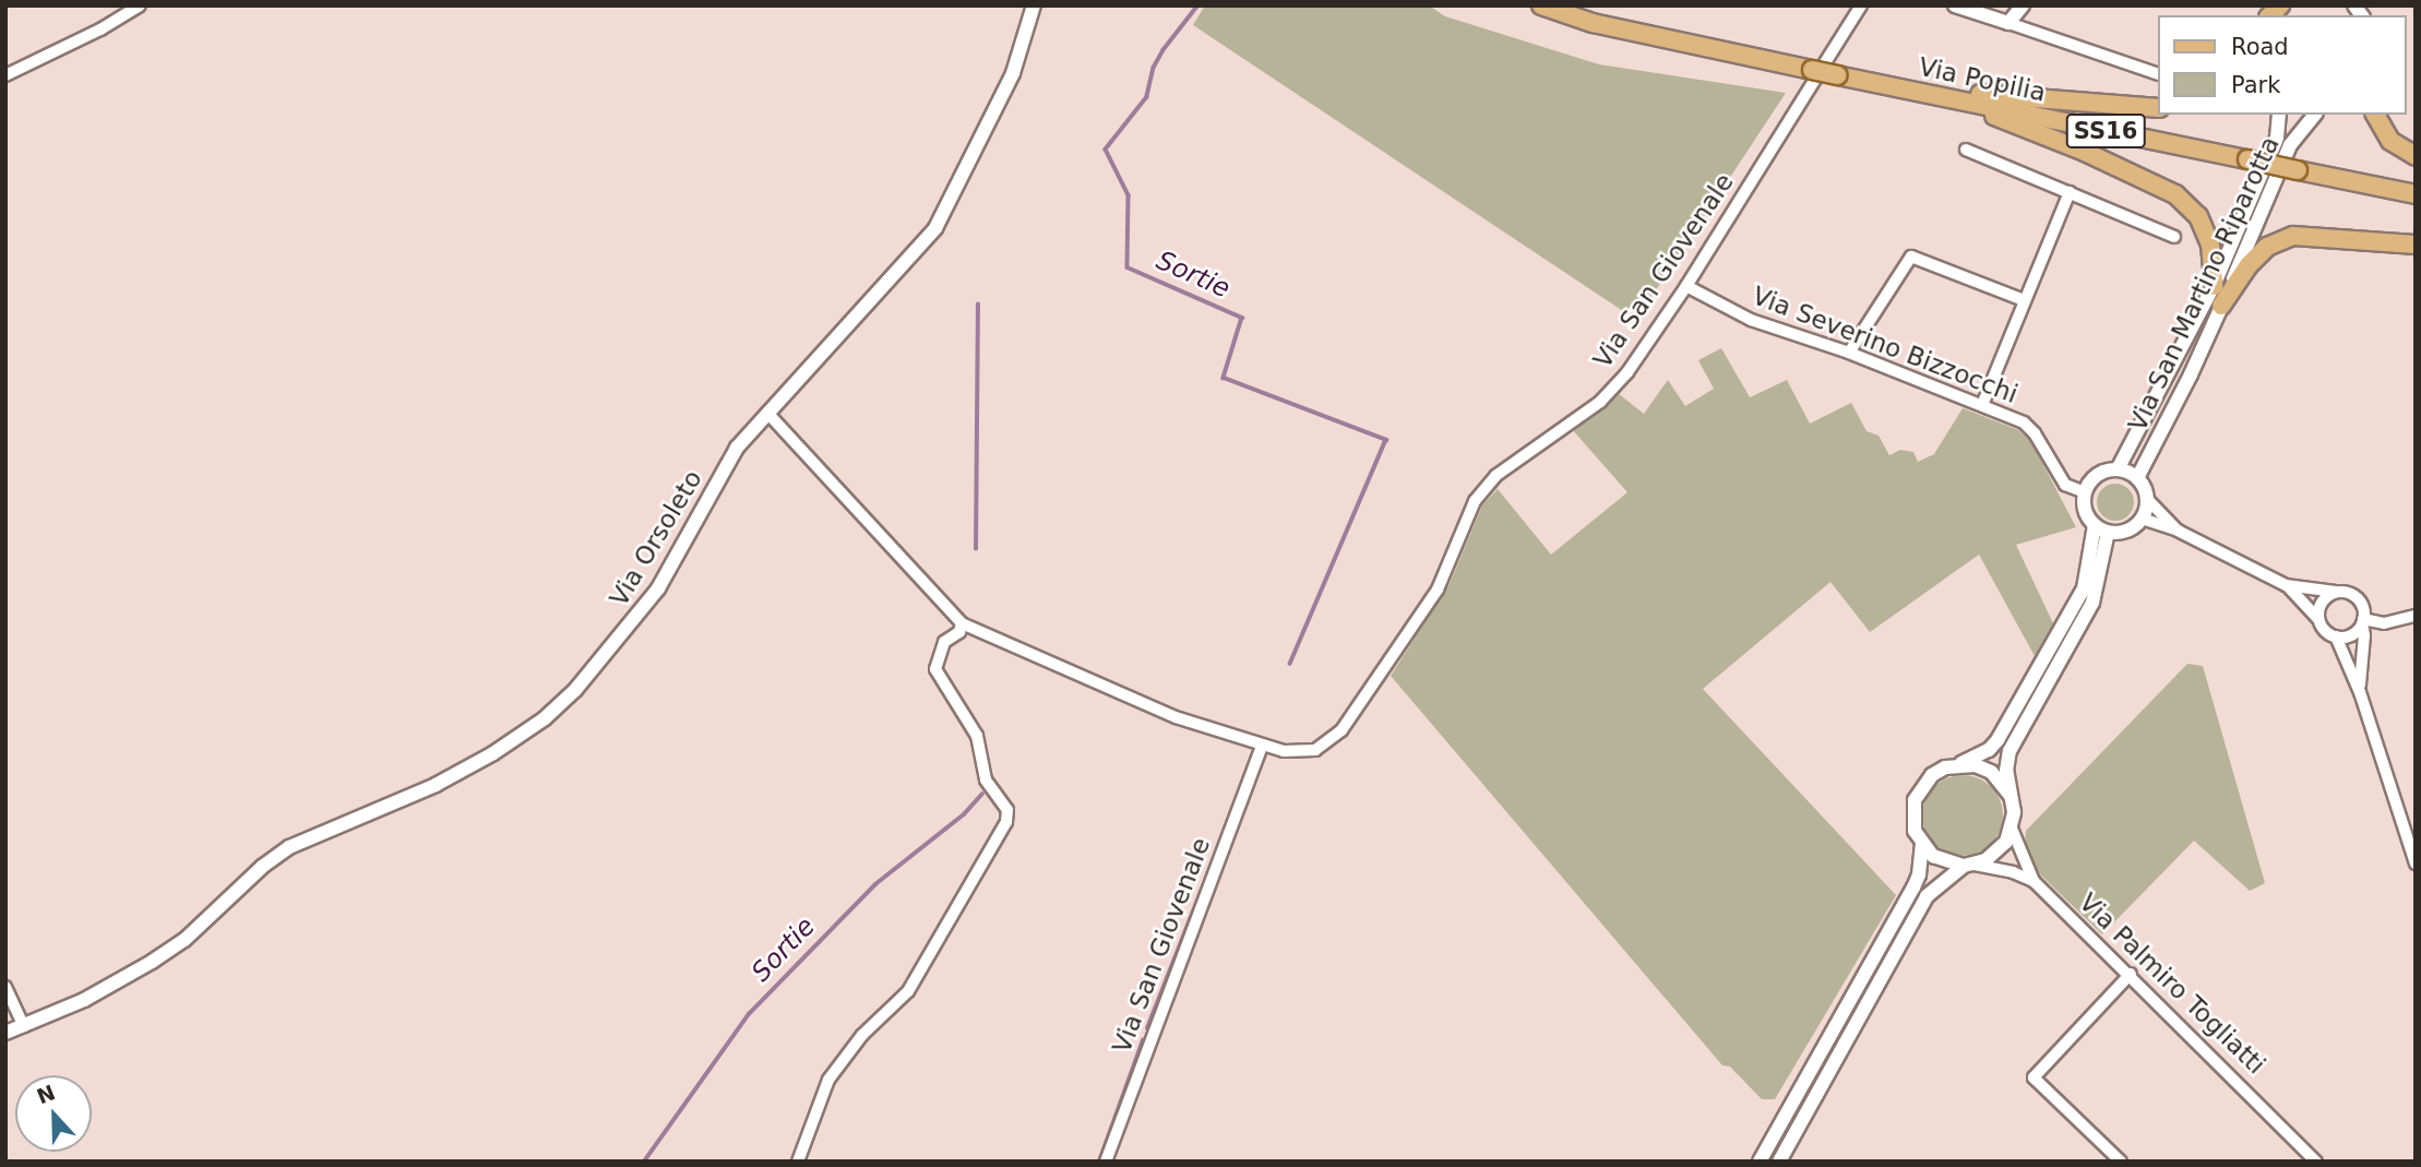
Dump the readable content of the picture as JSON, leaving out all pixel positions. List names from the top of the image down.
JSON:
{
  "streets": {
    "main road": ["Via Popilia", "SS16"],
    "street": [
      "Via San Giovenale",
      "Via San Martino Riparotta",
      "Via Severino Bizzocchi",
      "Via Orsoleto",
      "Via Palmiro Togliatti"
    ]
  },
  "crossings": [
    ["Via Popilia", "Via San Giovenale"],
    ["Via San Giovenale", "Via Severino Bizzocchi"],
    ["Via San Giovenale", "Via Orsoleto"],
    ["Via San Martino Riparotta", "Via Severino Bizzocchi"]
  ],
  "water": ["Sortie"],
  "legend": ["Road", "Park"],
  "north": "top"
}
